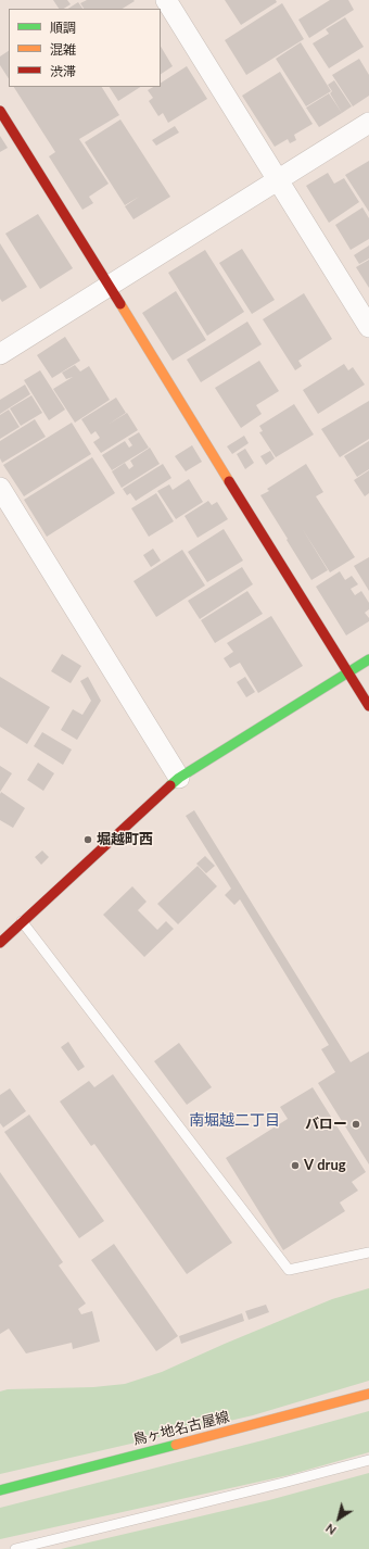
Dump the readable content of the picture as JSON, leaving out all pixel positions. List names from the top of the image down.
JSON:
{
  "streets": {
    "street": ["鳥ヶ地名古屋線"]
  },
  "districts": ["南堀越二丁目"],
  "places": ["堀越町西", "バロー", "V drug"],
  "legend": ["順調", "混雑", "渋滞"],
  "north": "bottom left"
}
